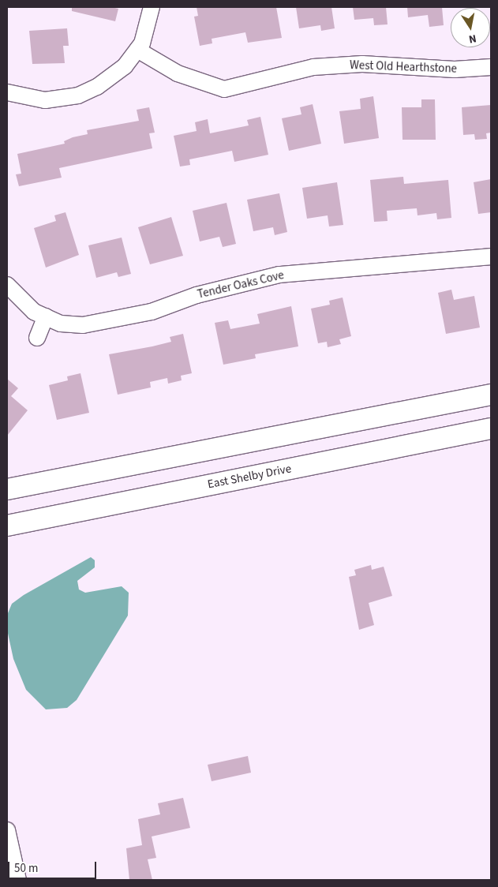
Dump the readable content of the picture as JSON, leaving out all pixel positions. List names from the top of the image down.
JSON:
{
  "streets": {
    "main road": ["East Shelby Drive"],
    "street": ["West Old Hearthstone", "Tender Oaks Cove"]
  },
  "scale_bar": "50 m",
  "north": "bottom"
}
